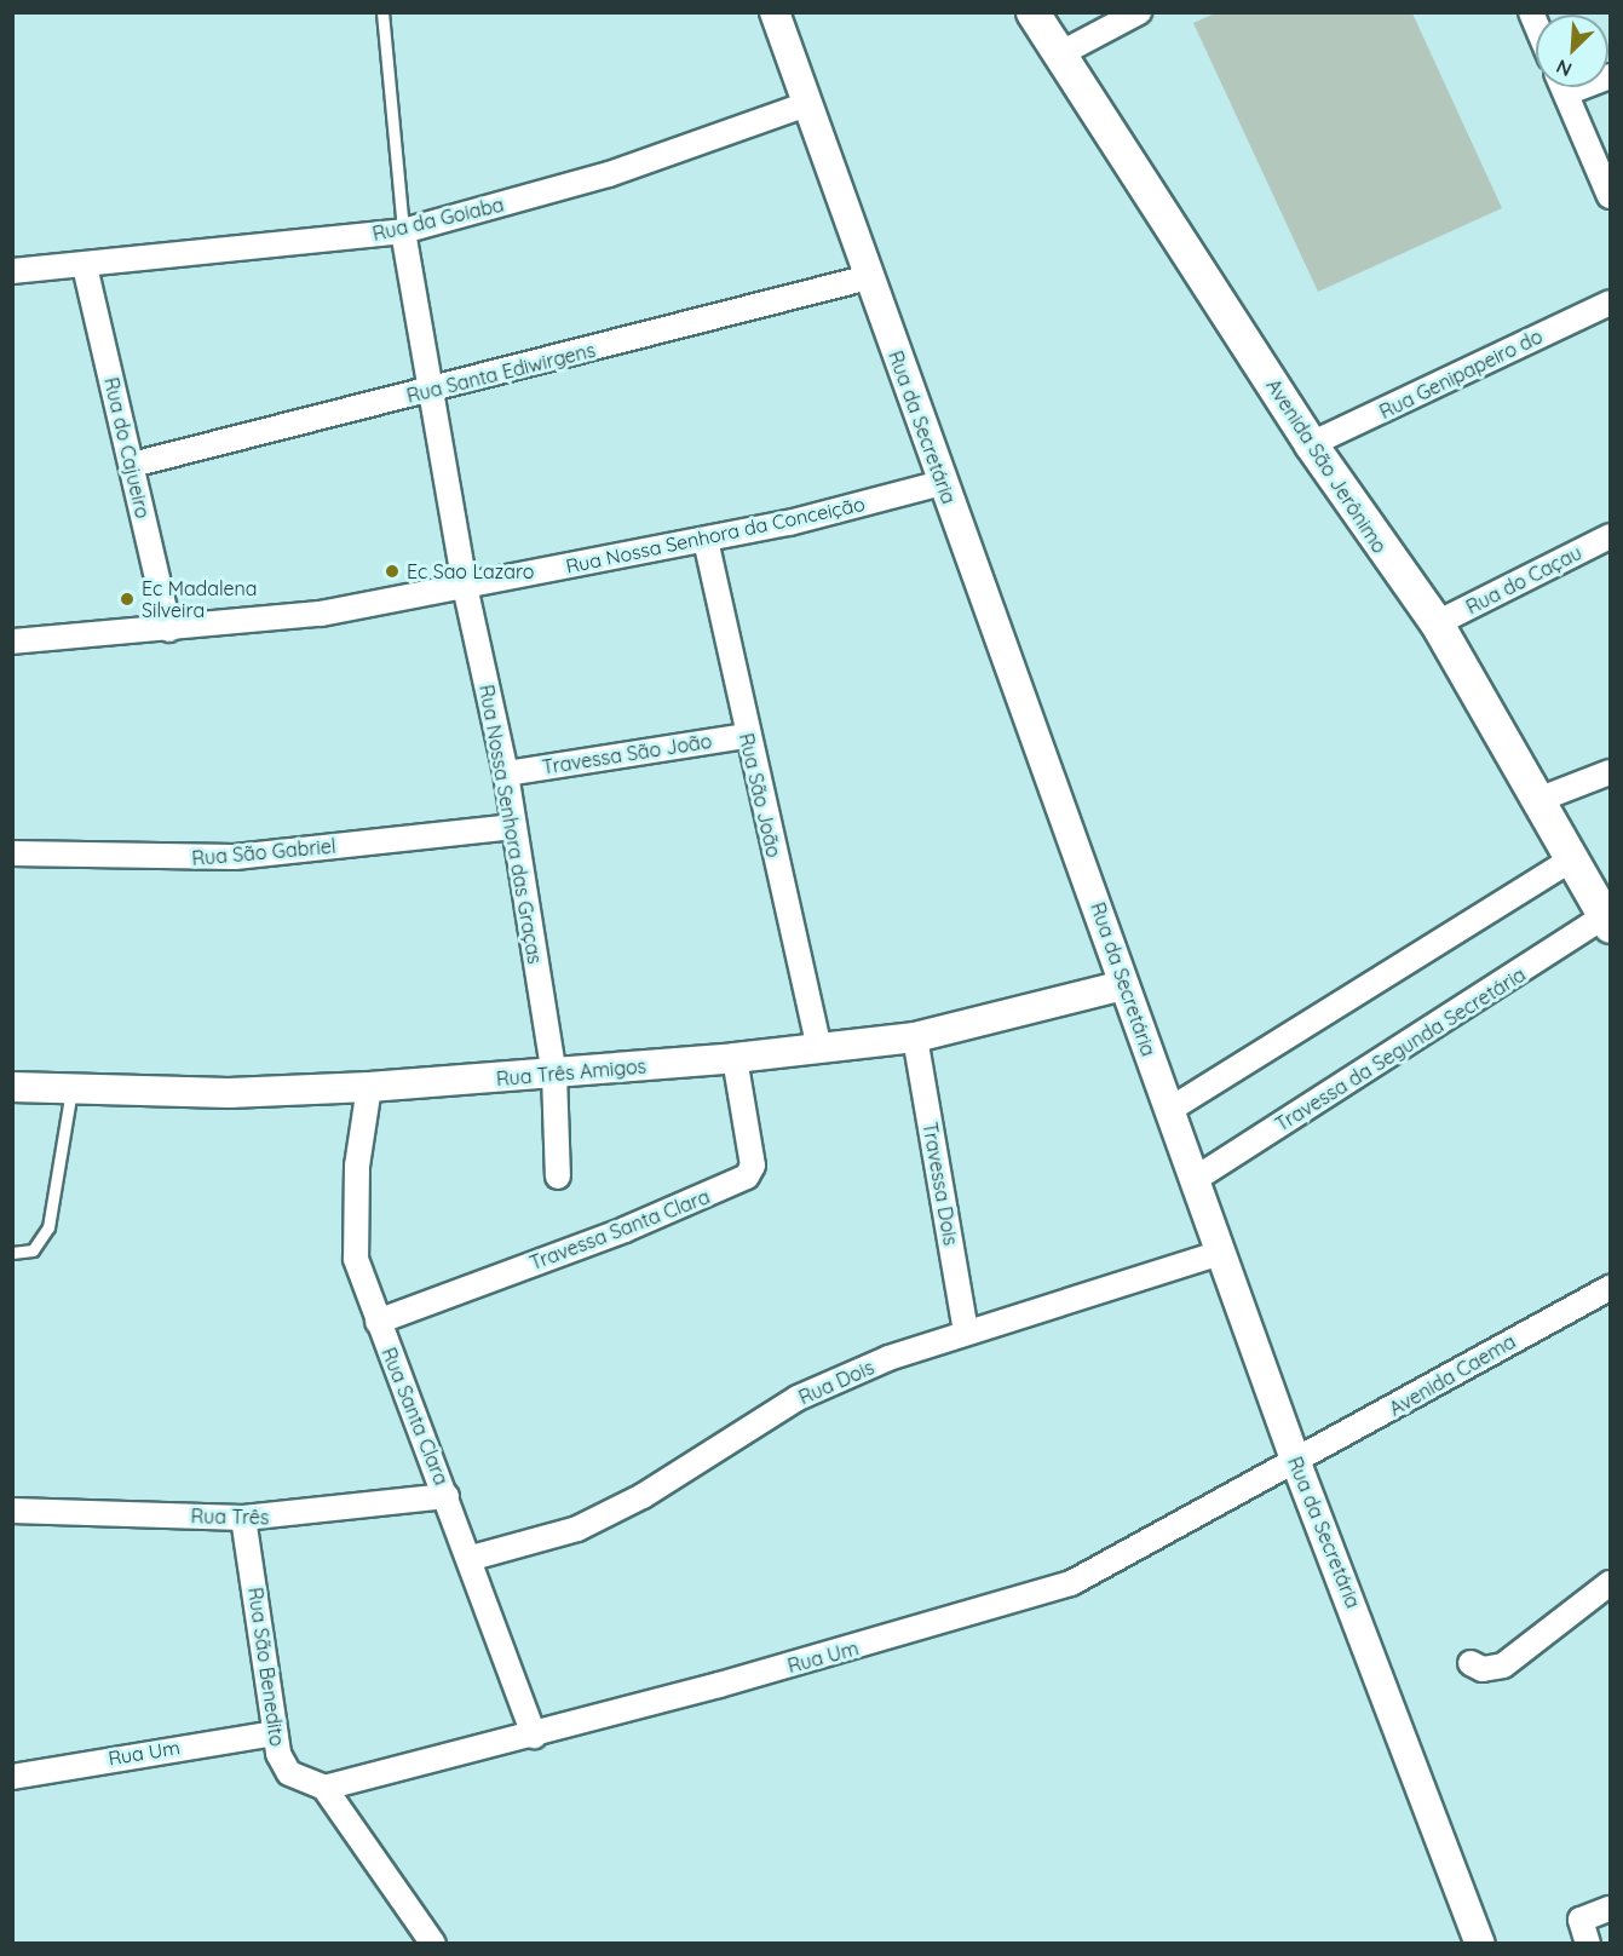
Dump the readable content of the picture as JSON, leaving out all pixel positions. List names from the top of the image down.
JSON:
{
  "streets": {
    "main road": ["Avenida São Jerônimo"],
    "street": [
      "Rua da Goiaba",
      "Rua Santa Ediwirgens",
      "Rua Genipapeiro do",
      "Rua da Secretária",
      "Rua do Cajueiro",
      "Rua Nossa Senhora da Conceição",
      "Rua do Caçau",
      "Travessa São João",
      "Rua São João",
      "Rua Nossa Senhora das Graças",
      "Rua São Gabriel",
      "Travessa da Segunda Secretária",
      "Rua Três Amigos",
      "Travessa Dois",
      "Travessa Santa Clara",
      "Avenida Caema",
      "Rua Dois",
      "Rua Santa Clara",
      "Rua Três",
      "Rua Um",
      "Rua São Benedito"
    ]
  },
  "crossings": [
    ["Rua da Goiaba", "Rua da Secretária"],
    ["Rua da Goiaba", "Rua do Cajueiro"],
    ["Rua da Goiaba", "Rua Nossa Senhora das Graças"],
    ["Rua Santa Ediwirgens", "Rua da Secretária"],
    ["Rua Santa Ediwirgens", "Rua do Cajueiro"],
    ["Rua Santa Ediwirgens", "Rua Nossa Senhora das Graças"],
    ["Rua Genipapeiro do", "Avenida São Jerônimo"],
    ["Rua da Secretária", "Rua Nossa Senhora da Conceição"],
    ["Rua da Secretária", "Travessa da Segunda Secretária"],
    ["Rua da Secretária", "Rua Três Amigos"],
    ["Rua da Secretária", "Avenida Caema"],
    ["Rua da Secretária", "Rua Dois"],
    ["Rua da Secretária", "Rua Um"],
    ["Rua do Cajueiro", "Rua Nossa Senhora da Conceição"],
    ["Avenida São Jerônimo", "Rua do Caçau"],
    ["Avenida São Jerônimo", "Travessa da Segunda Secretária"],
    ["Rua Nossa Senhora da Conceição", "Rua São João"],
    ["Rua Nossa Senhora da Conceição", "Rua Nossa Senhora das Graças"],
    ["Travessa São João", "Rua São João"],
    ["Travessa São João", "Rua Nossa Senhora das Graças"],
    ["Rua São João", "Rua Três Amigos"],
    ["Rua Nossa Senhora das Graças", "Rua São Gabriel"],
    ["Rua Nossa Senhora das Graças", "Rua Três Amigos"],
    ["Rua Três Amigos", "Travessa Dois"],
    ["Rua Três Amigos", "Travessa Santa Clara"],
    ["Rua Três Amigos", "Rua Santa Clara"],
    ["Travessa Dois", "Rua Dois"],
    ["Travessa Santa Clara", "Rua Santa Clara"],
    ["Avenida Caema", "Rua Um"],
    ["Rua Dois", "Rua Santa Clara"],
    ["Rua Santa Clara", "Rua Três"],
    ["Rua Santa Clara", "Rua Um"],
    ["Rua Três", "Rua São Benedito"],
    ["Rua Um", "Rua São Benedito"]
  ],
  "places": ["Ec Sao Lazaro", "Ec Madalena Silveira"],
  "north": "bottom left"
}
